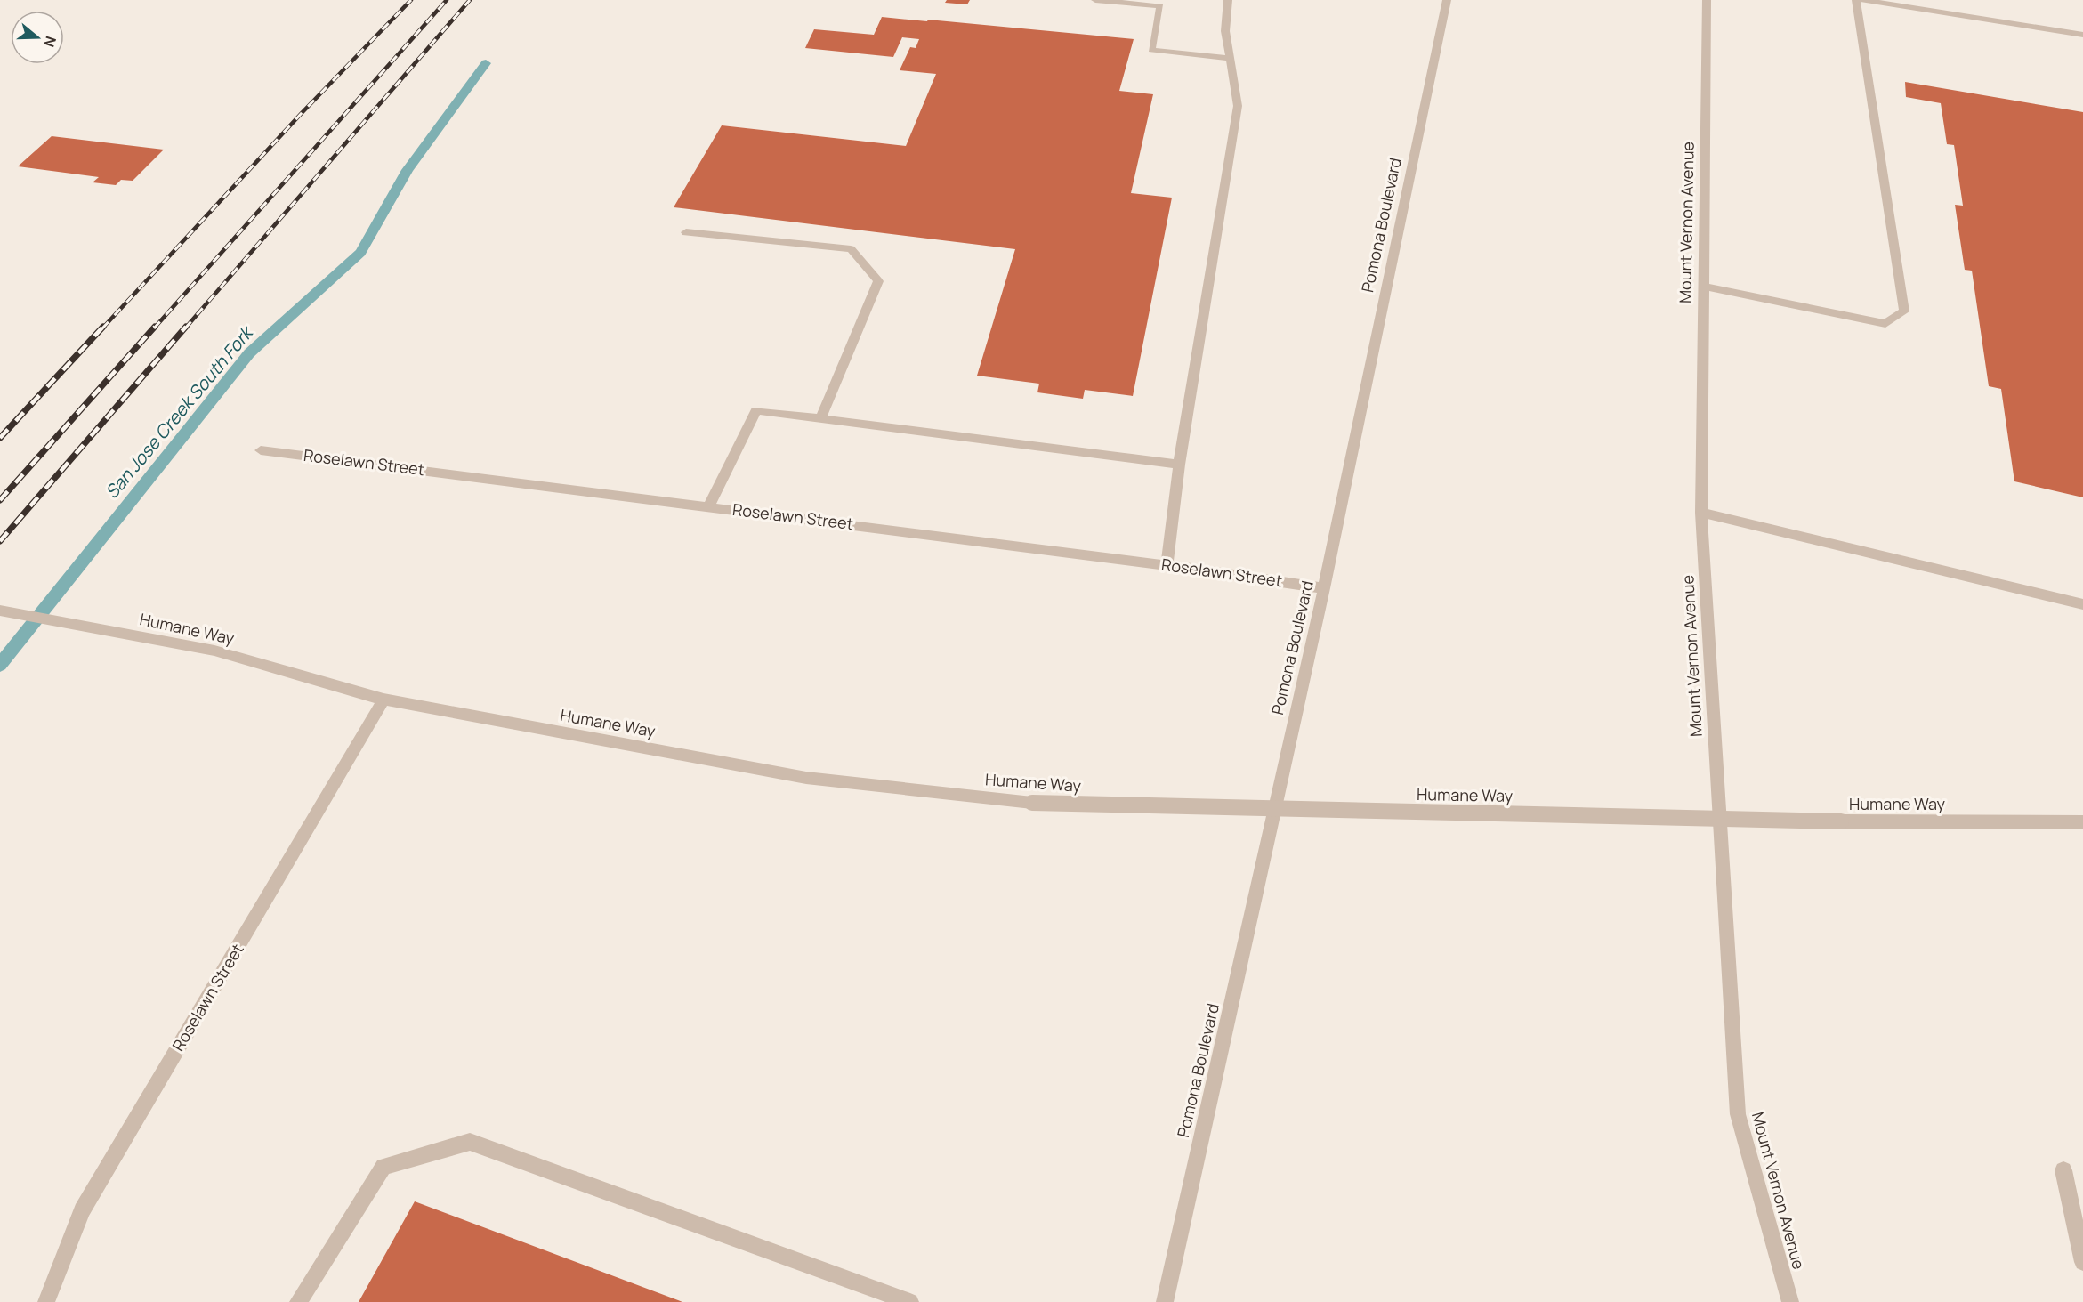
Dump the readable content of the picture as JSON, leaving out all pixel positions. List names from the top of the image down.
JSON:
{
  "streets": {
    "street": [
      "Mount Vernon Avenue",
      "Pomona Boulevard",
      "Roselawn Street",
      "Humane Way"
    ]
  },
  "crossings": [
    ["Pomona Boulevard", "Roselawn Street"],
    ["Roselawn Street", "Humane Way"]
  ],
  "water": ["San Jose Creek South Fork"],
  "north": "right"
}
